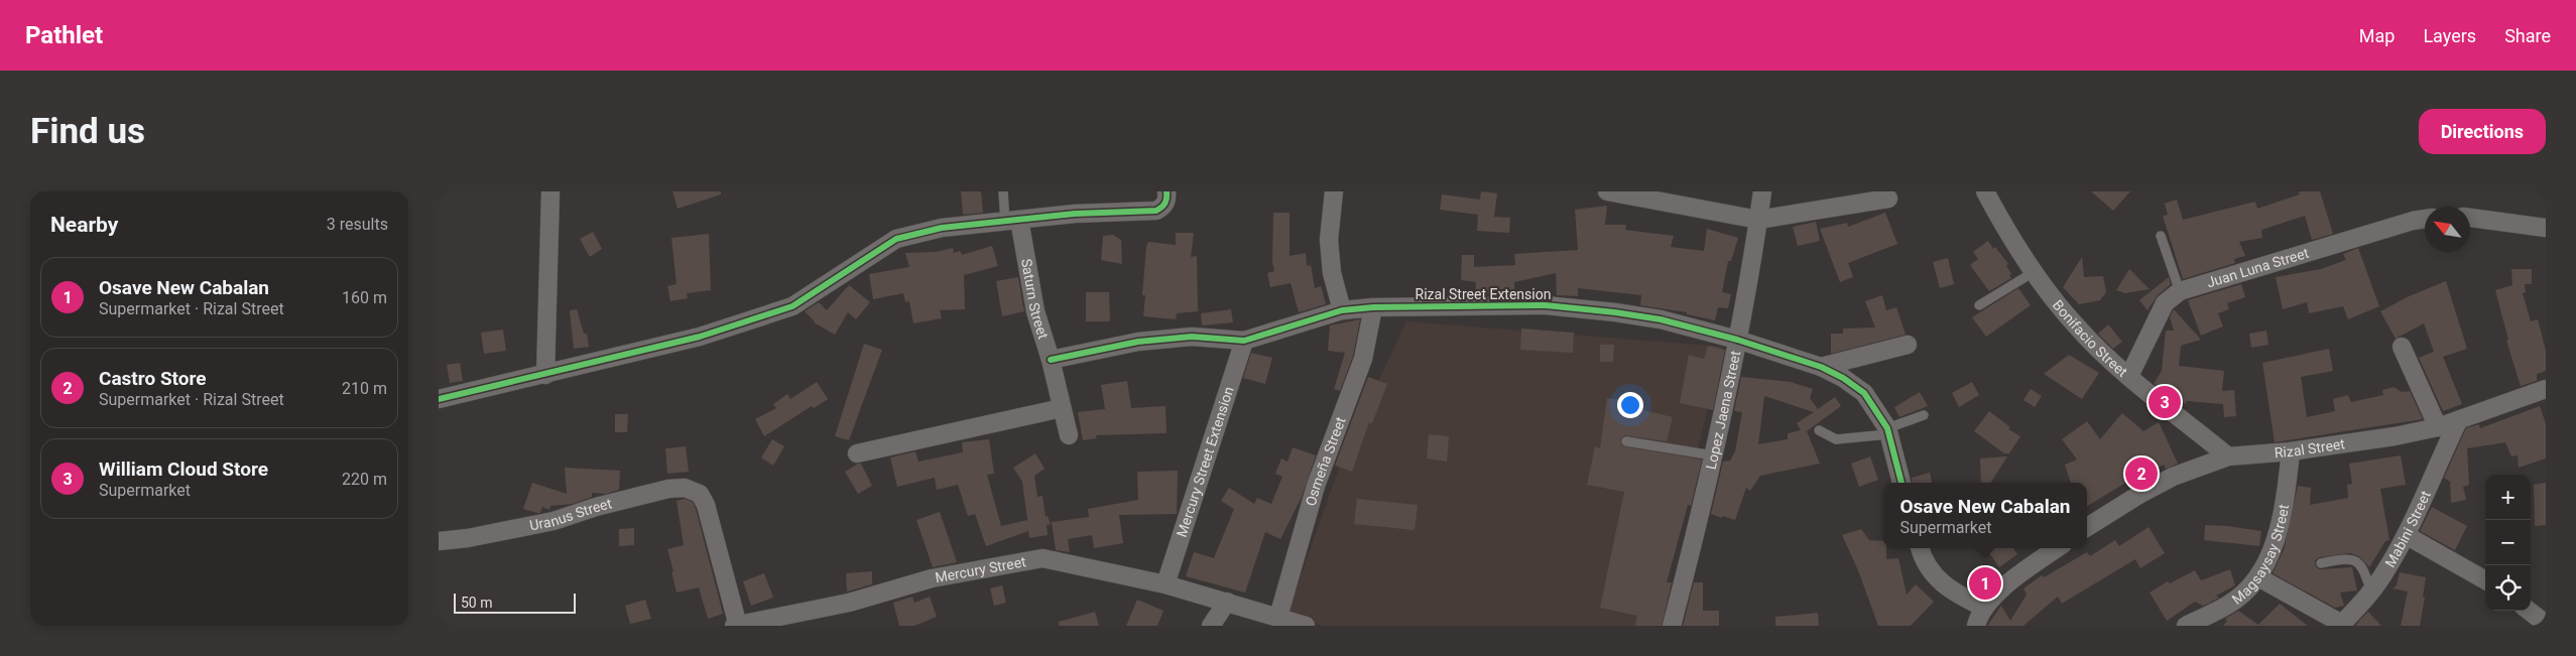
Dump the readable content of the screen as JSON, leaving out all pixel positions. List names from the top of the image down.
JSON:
{
  "streets": {
    "street": [
      "Juan Luna Street",
      "Rizal Street Extension",
      "Saturn Street",
      "Bonifacio Street",
      "Lopez Jaena Street",
      "Rizal Street",
      "Osmeña Street",
      "Mercury Street Extension",
      "Uranus Street",
      "Mabini Street",
      "Magsaysay Street",
      "Mercury Street"
    ]
  },
  "crossings": [
    ["Juan Luna Street", "Bonifacio Street"],
    ["Rizal Street Extension", "Saturn Street"],
    ["Rizal Street Extension", "Lopez Jaena Street"],
    ["Rizal Street Extension", "Osmeña Street"],
    ["Rizal Street Extension", "Mercury Street Extension"],
    ["Bonifacio Street", "Rizal Street"],
    ["Rizal Street", "Mabini Street"],
    ["Rizal Street", "Magsaysay Street"],
    ["Osmeña Street", "Mercury Street"],
    ["Mercury Street Extension", "Mercury Street"],
    ["Uranus Street", "Mercury Street"]
  ],
  "scale_bar": "50 m",
  "north": "top left",
  "page": {
    "header": "Pathlet",
    "nav": ["Map", "Layers", "Share"],
    "buttons": "Directions",
    "title": "Find us",
    "heading": ["Nearby", "3 results"],
    "list": [
      {
        "mark": "1",
        "name": "Osave New Cabalan",
        "note": "Supermarket · Rizal Street",
        "value": "160 m"
      },
      {
        "mark": "2",
        "name": "Castro Store",
        "note": "Supermarket · Rizal Street",
        "value": "210 m"
      },
      {
        "mark": "3",
        "name": "William Cloud Store",
        "note": "Supermarket",
        "value": "220 m"
      }
    ],
    "pins": ["3", "2", "1"],
    "map_buttons": ["+", "−"],
    "popup": ["Osave New Cabalan", "Supermarket"],
    "scale": "50 m"
  }
}
